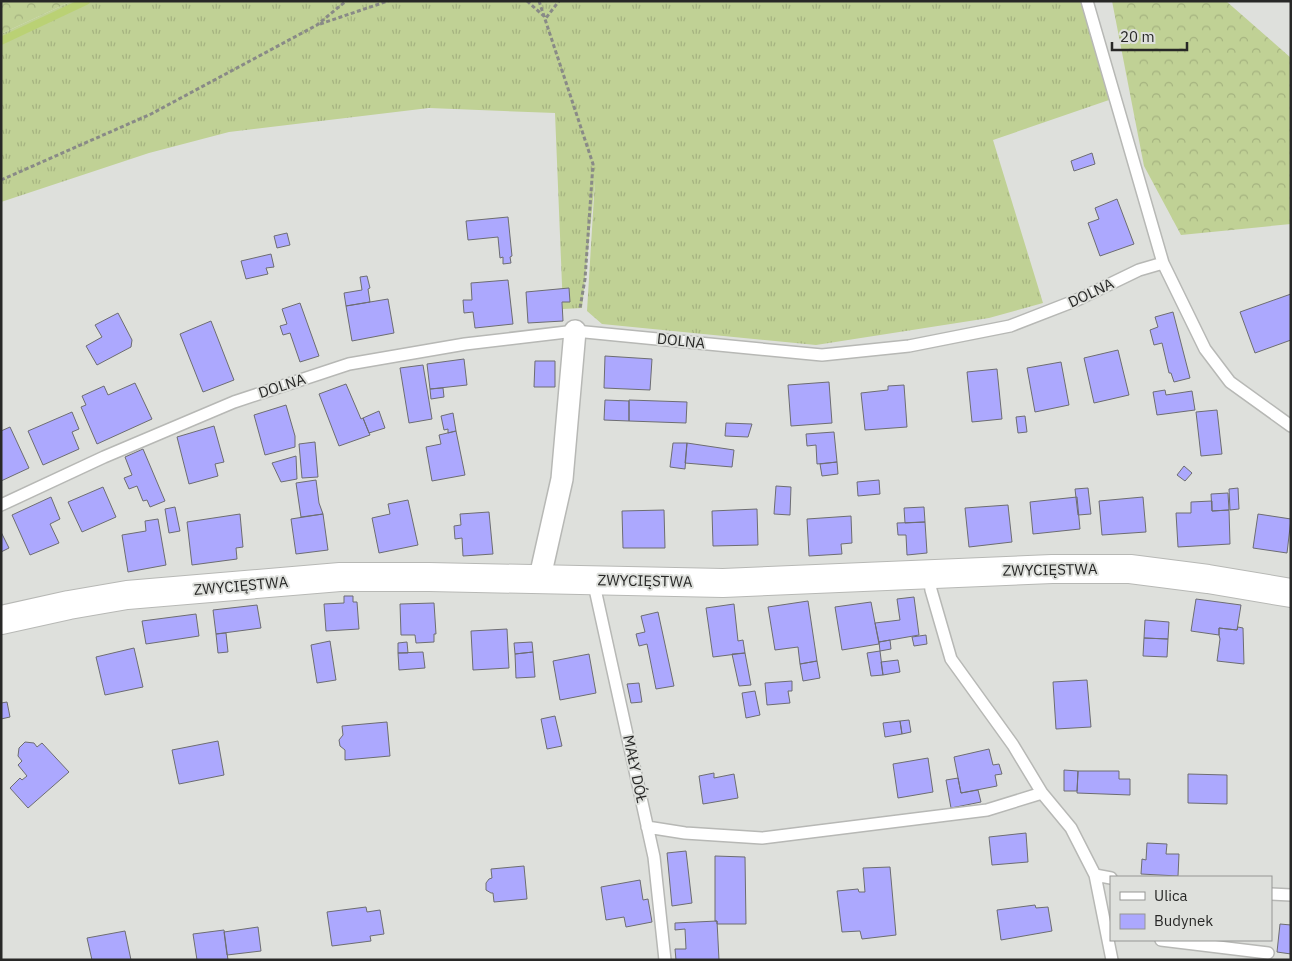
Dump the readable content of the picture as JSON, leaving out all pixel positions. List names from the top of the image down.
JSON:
{
  "streets": {
    "street": ["ZWYCIĘSTWA"],
    "lane": ["DOLNA", "MAŁY DÓŁ"]
  },
  "crossings": [
    ["ZWYCIĘSTWA", "MAŁY DÓŁ"]
  ],
  "legend": ["Ulica", "Budynek"],
  "scale_bar": "20 m"
}
